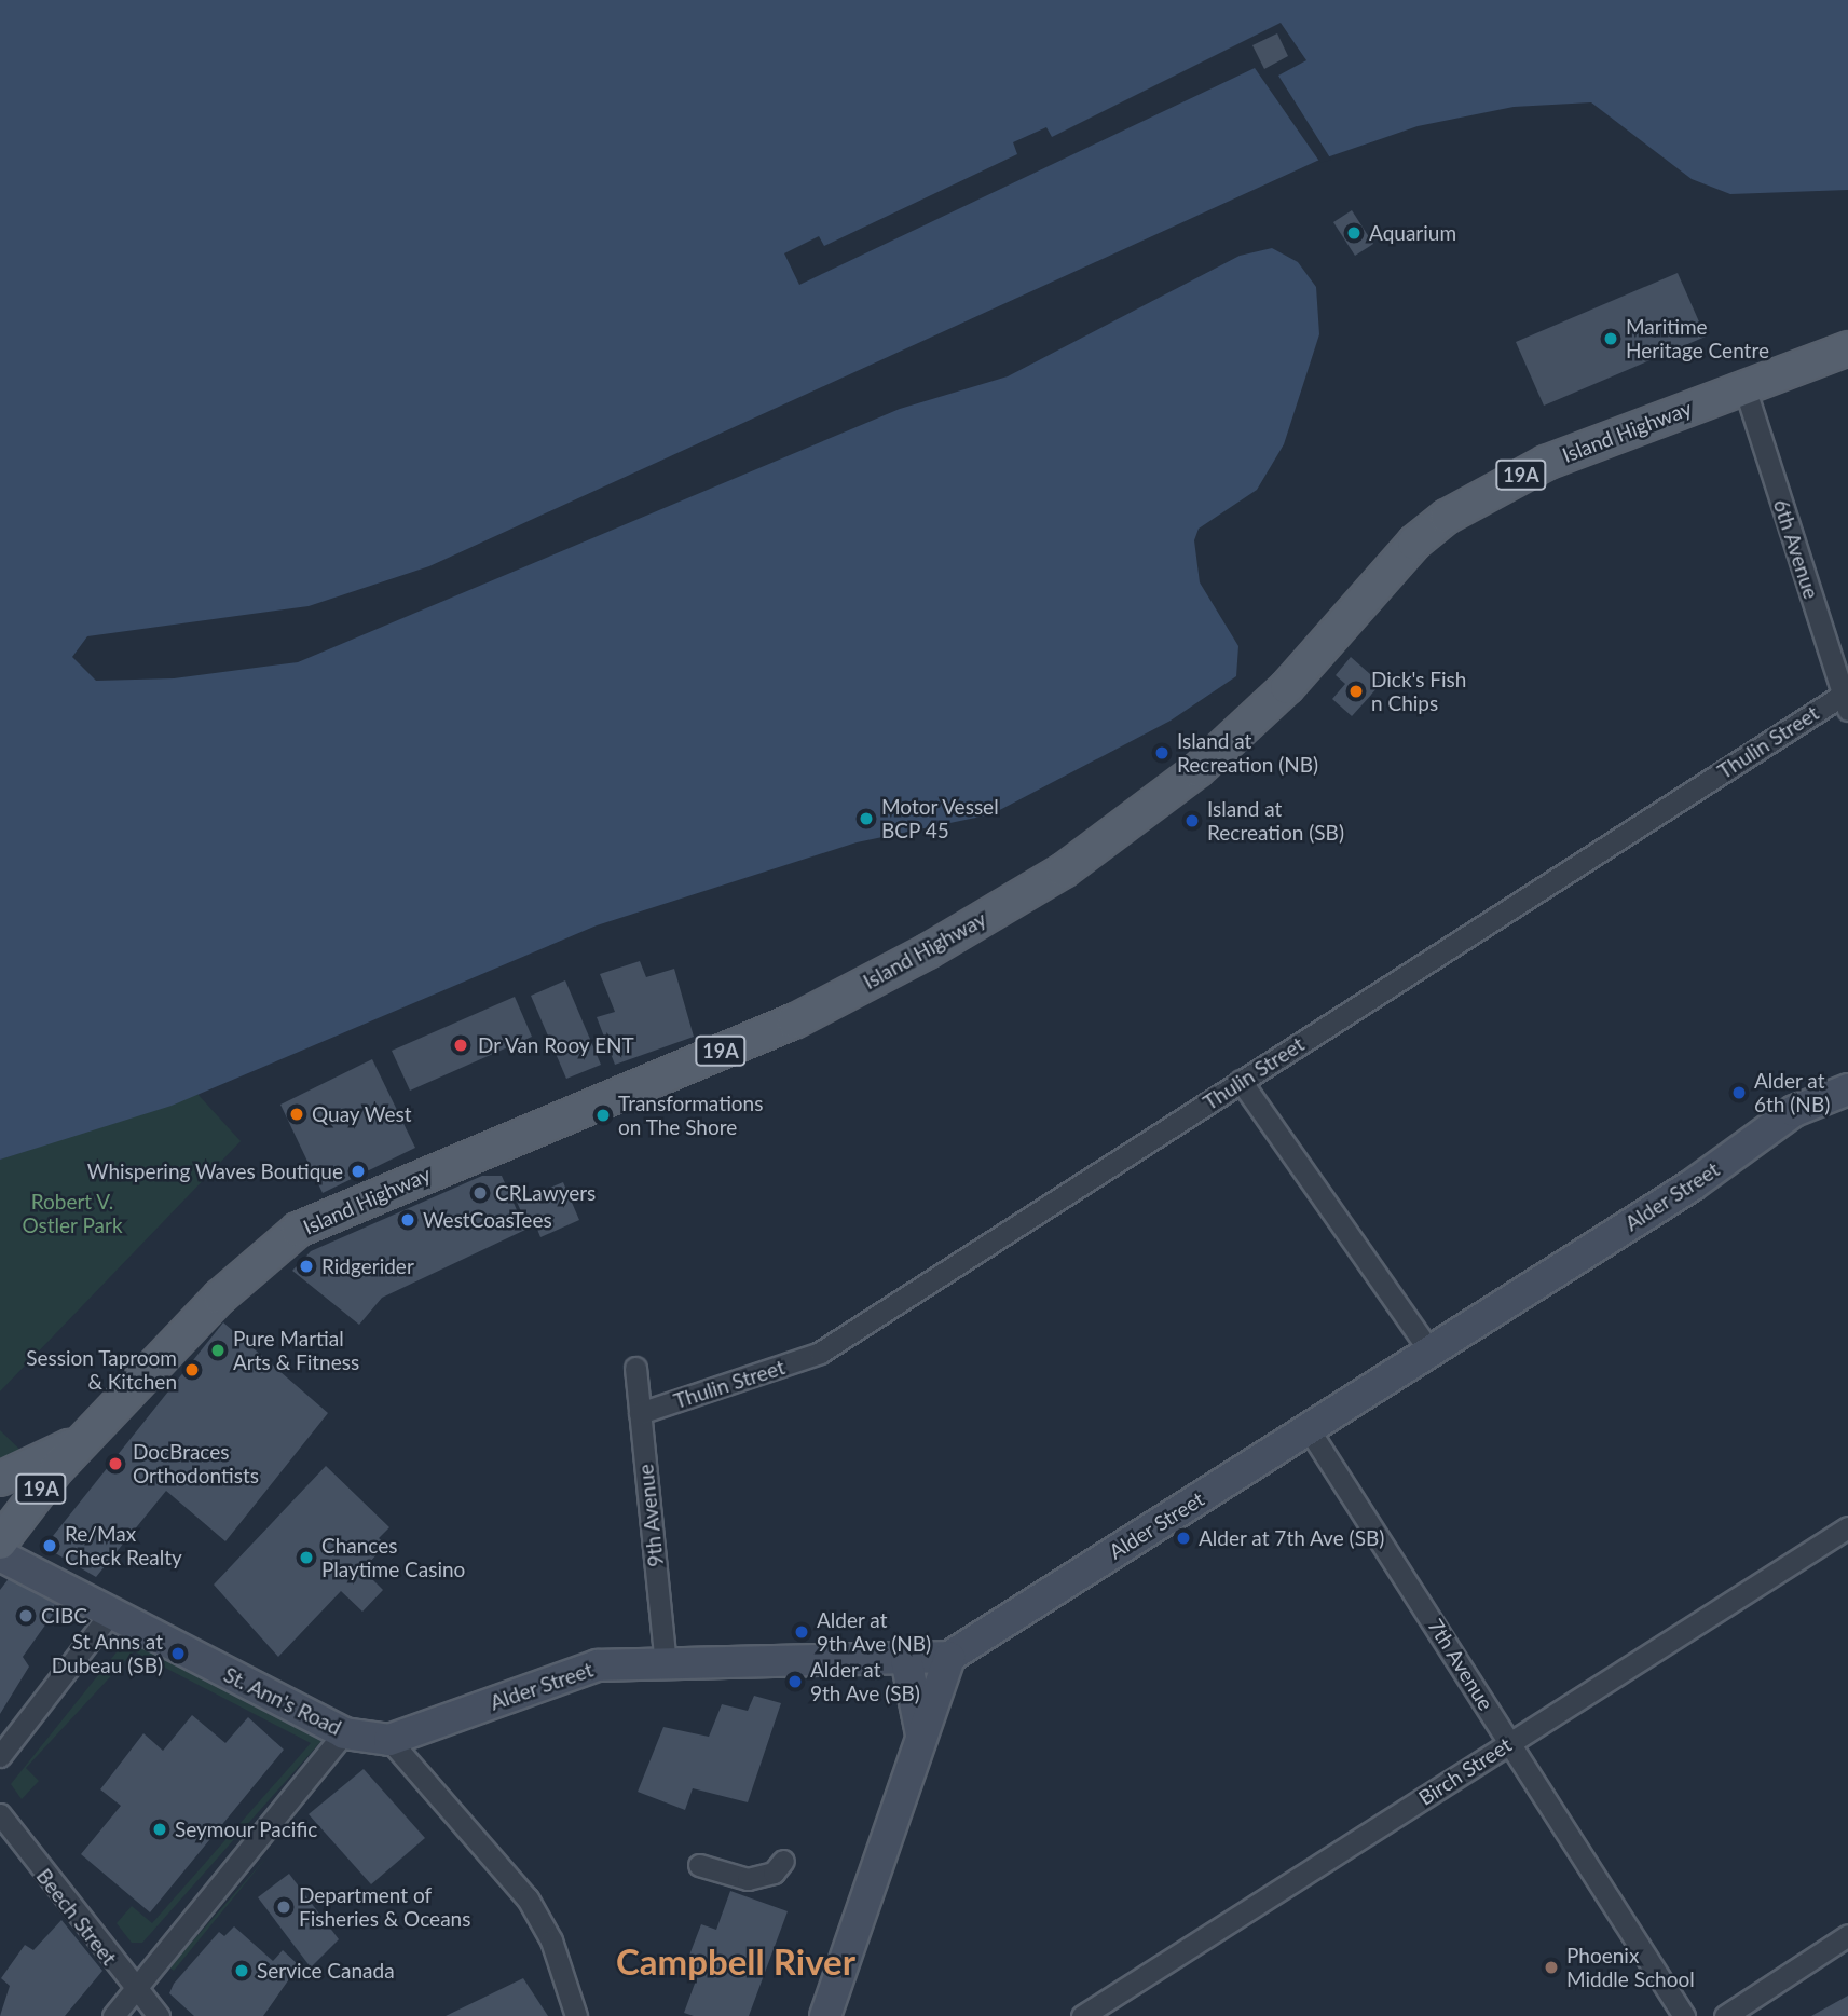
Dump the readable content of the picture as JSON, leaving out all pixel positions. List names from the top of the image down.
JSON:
{
  "streets": {
    "main road": ["Island Highway", "19A"],
    "street": [
      "6th Avenue",
      "Thulin Street",
      "Alder Street",
      "9th Avenue",
      "7th Avenue",
      "St. Ann's Road",
      "Birch Street",
      "Beech Street"
    ]
  },
  "crossings": [
    ["Island Highway", "6th Avenue"],
    ["6th Avenue", "Thulin Street"],
    ["Thulin Street", "9th Avenue"],
    ["Alder Street", "9th Avenue"],
    ["Alder Street", "7th Avenue"],
    ["Alder Street", "St. Ann's Road"],
    ["7th Avenue", "Birch Street"]
  ],
  "districts": ["Campbell River"],
  "parks": ["Robert V. Ostler Park"],
  "places": [
    "Aquarium",
    "Maritime Heritage Centre",
    "Dick's Fish n Chips",
    "Island at Recreation (NB)",
    "Motor Vessel BCP 45",
    "Island at Recreation (SB)",
    "Dr Van Rooy ENT",
    "Alder at 6th (NB)",
    "Quay West",
    "Transformations on The Shore",
    "Whispering Waves Boutique",
    "CRLawyers",
    "WestCoasTees",
    "Ridgerider",
    "Pure Martial Arts & Fitness",
    "Session Taproom & Kitchen",
    "DocBraces Orthodontists",
    "Alder at 7th Ave (SB)",
    "Re/Max Check Realty",
    "Chances Playtime Casino",
    "CIBC",
    "Alder at 9th Ave (NB)",
    "St Anns at Dubeau (SB)",
    "Alder at 9th Ave (SB)",
    "Seymour Pacific",
    "Department of Fisheries & Oceans",
    "Phoenix Middle School",
    "Service Canada"
  ]
}
